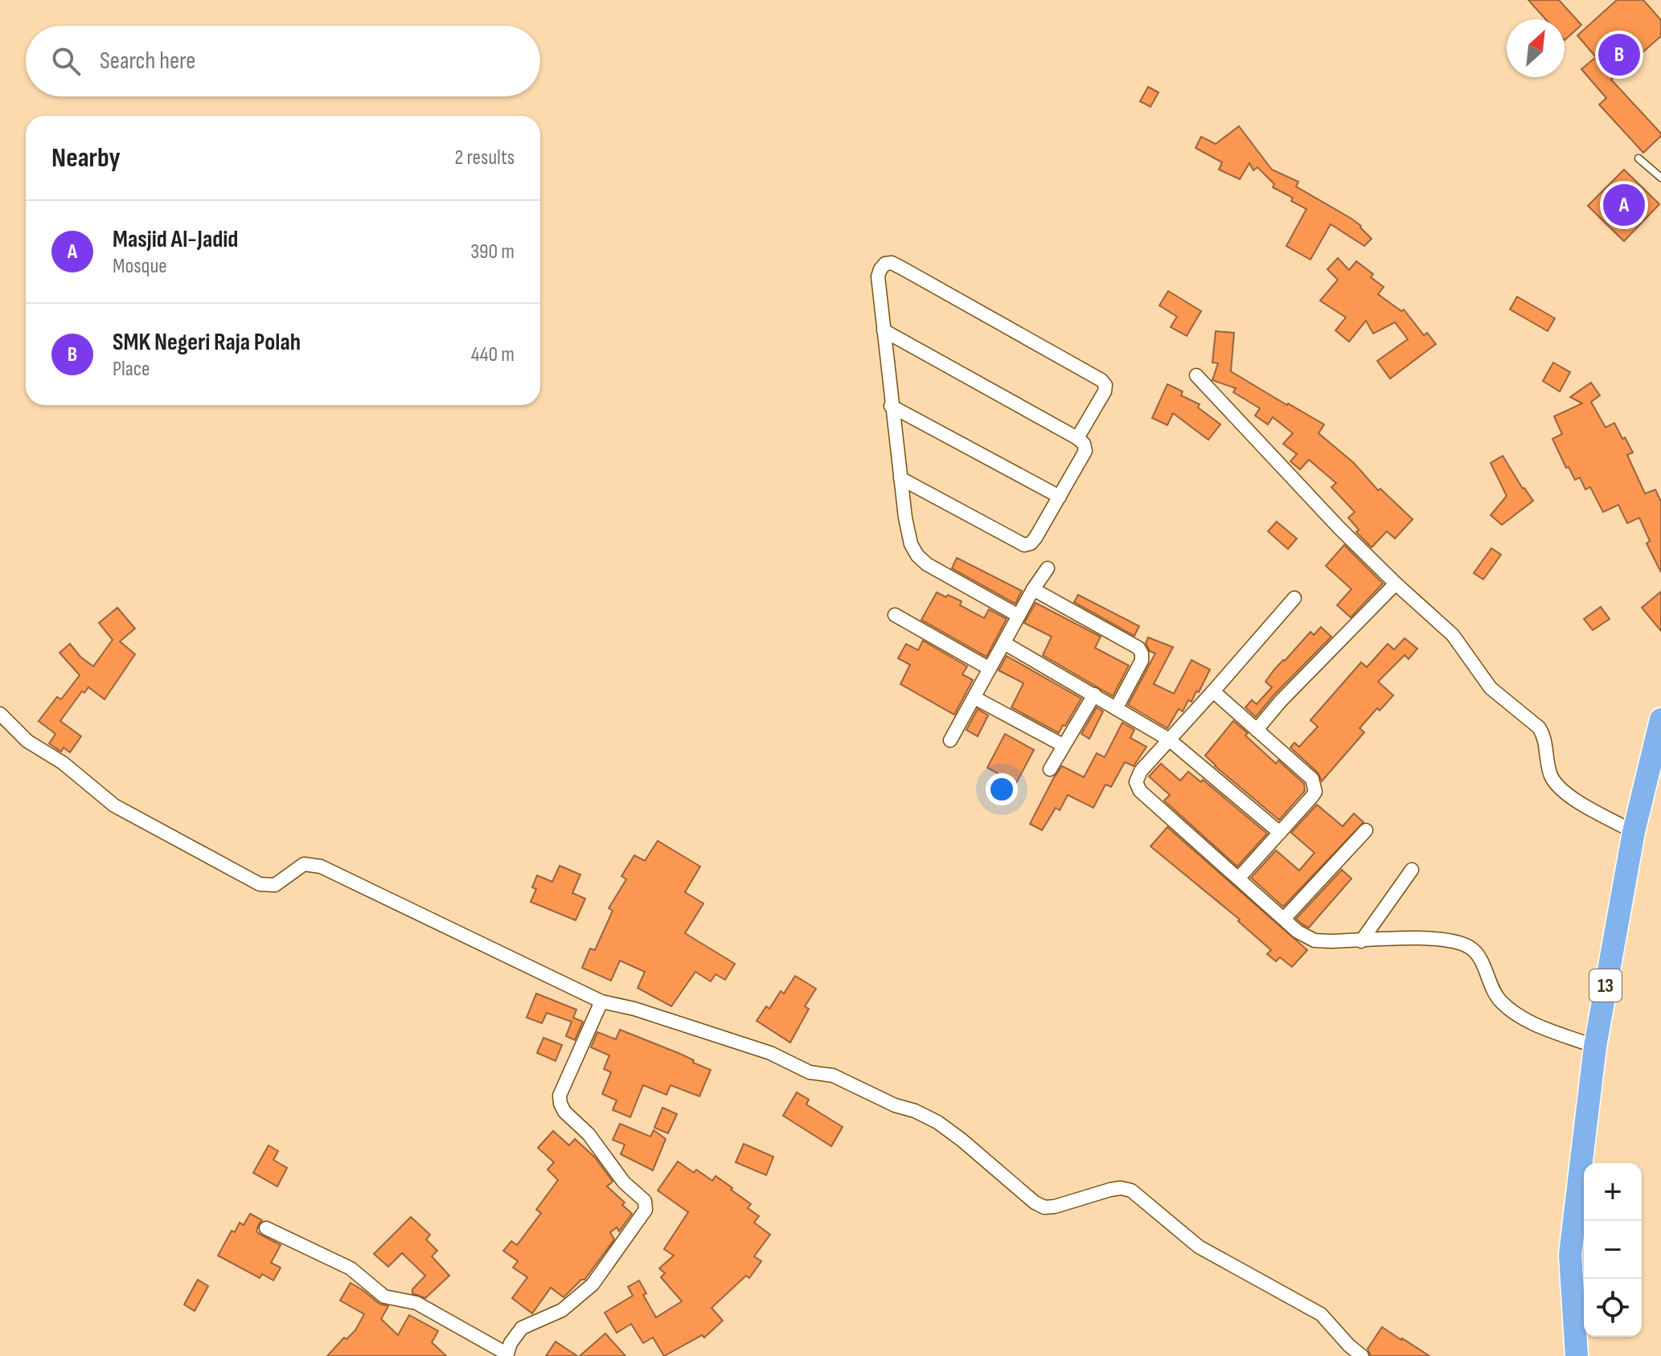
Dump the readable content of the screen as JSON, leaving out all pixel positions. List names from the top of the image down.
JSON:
{
  "streets": {
    "highway": ["13"]
  },
  "north": "top right",
  "page": {
    "search": "Search here",
    "pins": ["B", "A"],
    "heading": ["Nearby", "2 results"],
    "list": [
      {
        "mark": "A",
        "name": "Masjid Al-Jadid",
        "note": "Mosque",
        "value": "390 m"
      },
      {
        "mark": "B",
        "name": "SMK Negeri Raja Polah",
        "note": "Place",
        "value": "440 m"
      }
    ],
    "map_buttons": ["+", "−"]
  }
}
